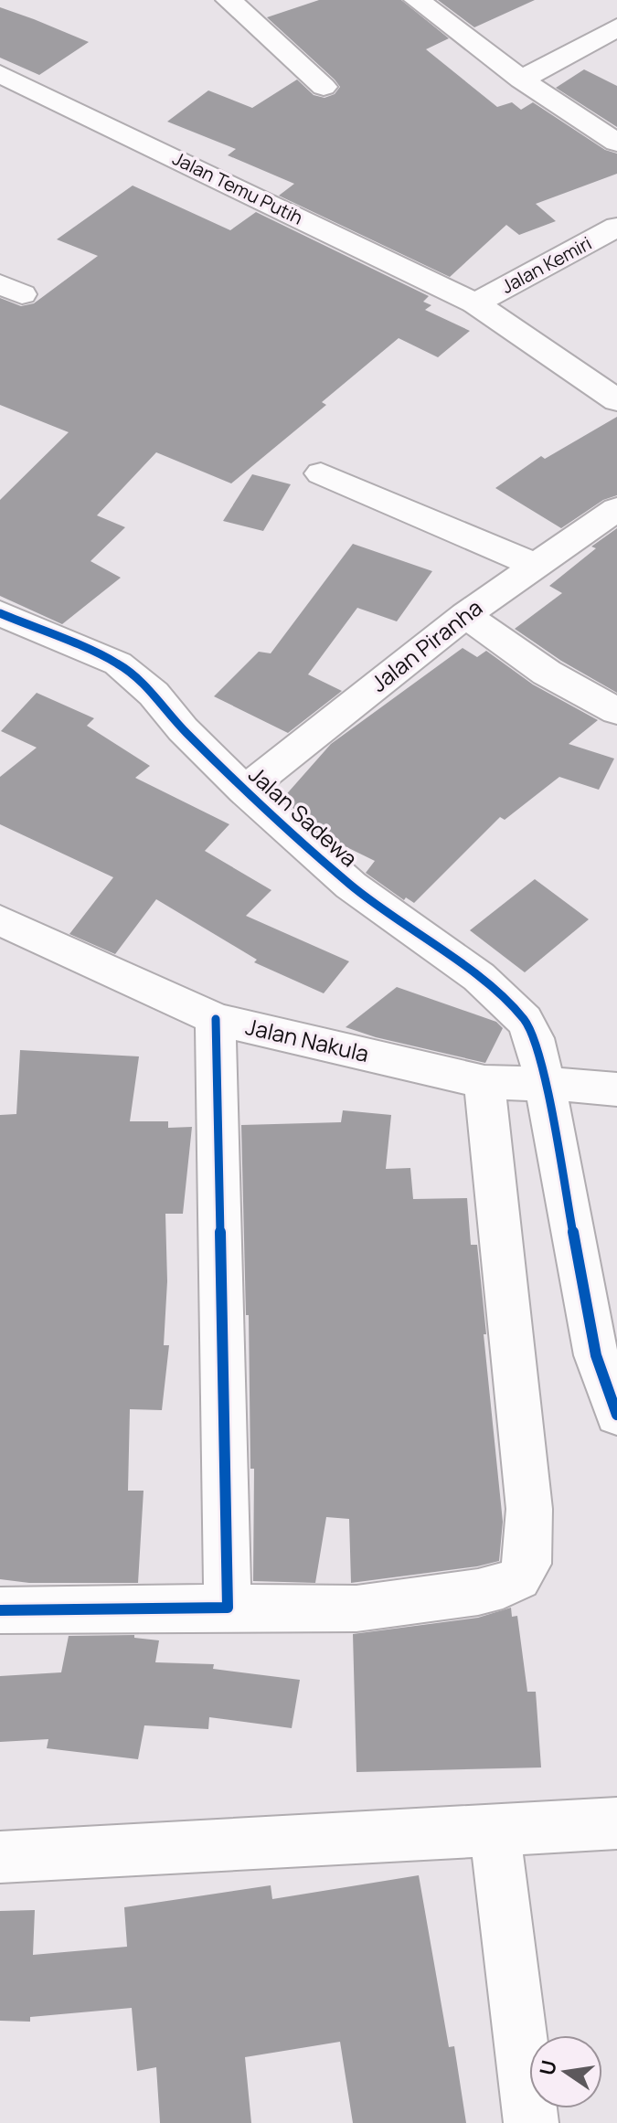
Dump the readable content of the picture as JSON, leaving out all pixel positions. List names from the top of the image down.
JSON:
{
  "streets": {
    "street": [
      "Jalan Temu Putih",
      "Jalan Kemiri",
      "Jalan Piranha",
      "Jalan Sadewa",
      "Jalan Nakula"
    ]
  },
  "crossings": [
    ["Jalan Temu Putih", "Jalan Kemiri"],
    ["Jalan Piranha", "Jalan Sadewa"],
    ["Jalan Sadewa", "Jalan Nakula"]
  ],
  "north": "left"
}
